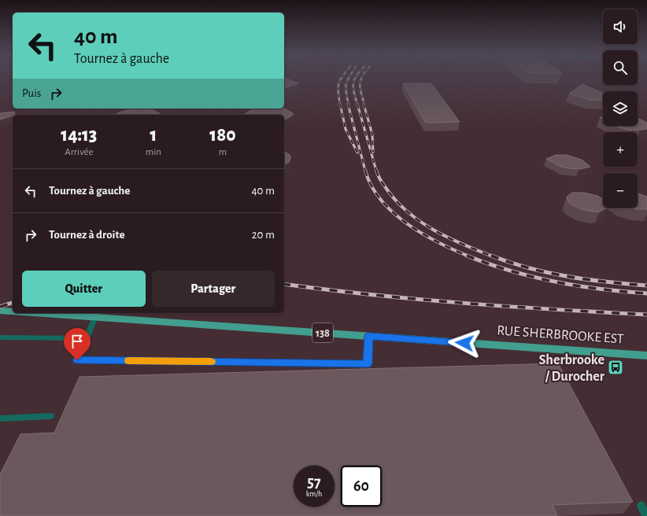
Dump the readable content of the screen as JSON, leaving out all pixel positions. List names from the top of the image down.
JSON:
{
  "streets": {
    "main road": ["138", "RUE SHERBROOKE EST"]
  },
  "places": {
    "bus stop": ["Sherbrooke / Durocher"]
  },
  "page": {
    "map_buttons": ["+", "−"],
    "turn": ["40 m", "Tournez à gauche"],
    "then": "Puis",
    "eta": [
      "14:13",
      "Arrivée",
      "1",
      "min",
      "180",
      "m"
    ],
    "list": [
      {
        "name": "Tournez à gauche",
        "value": "40 m"
      },
      {
        "name": "Tournez à droite",
        "value": "20 m"
      }
    ],
    "buttons": ["Quitter", "Partager"],
    "speed": "57 km/h",
    "limit": "60"
  }
}
